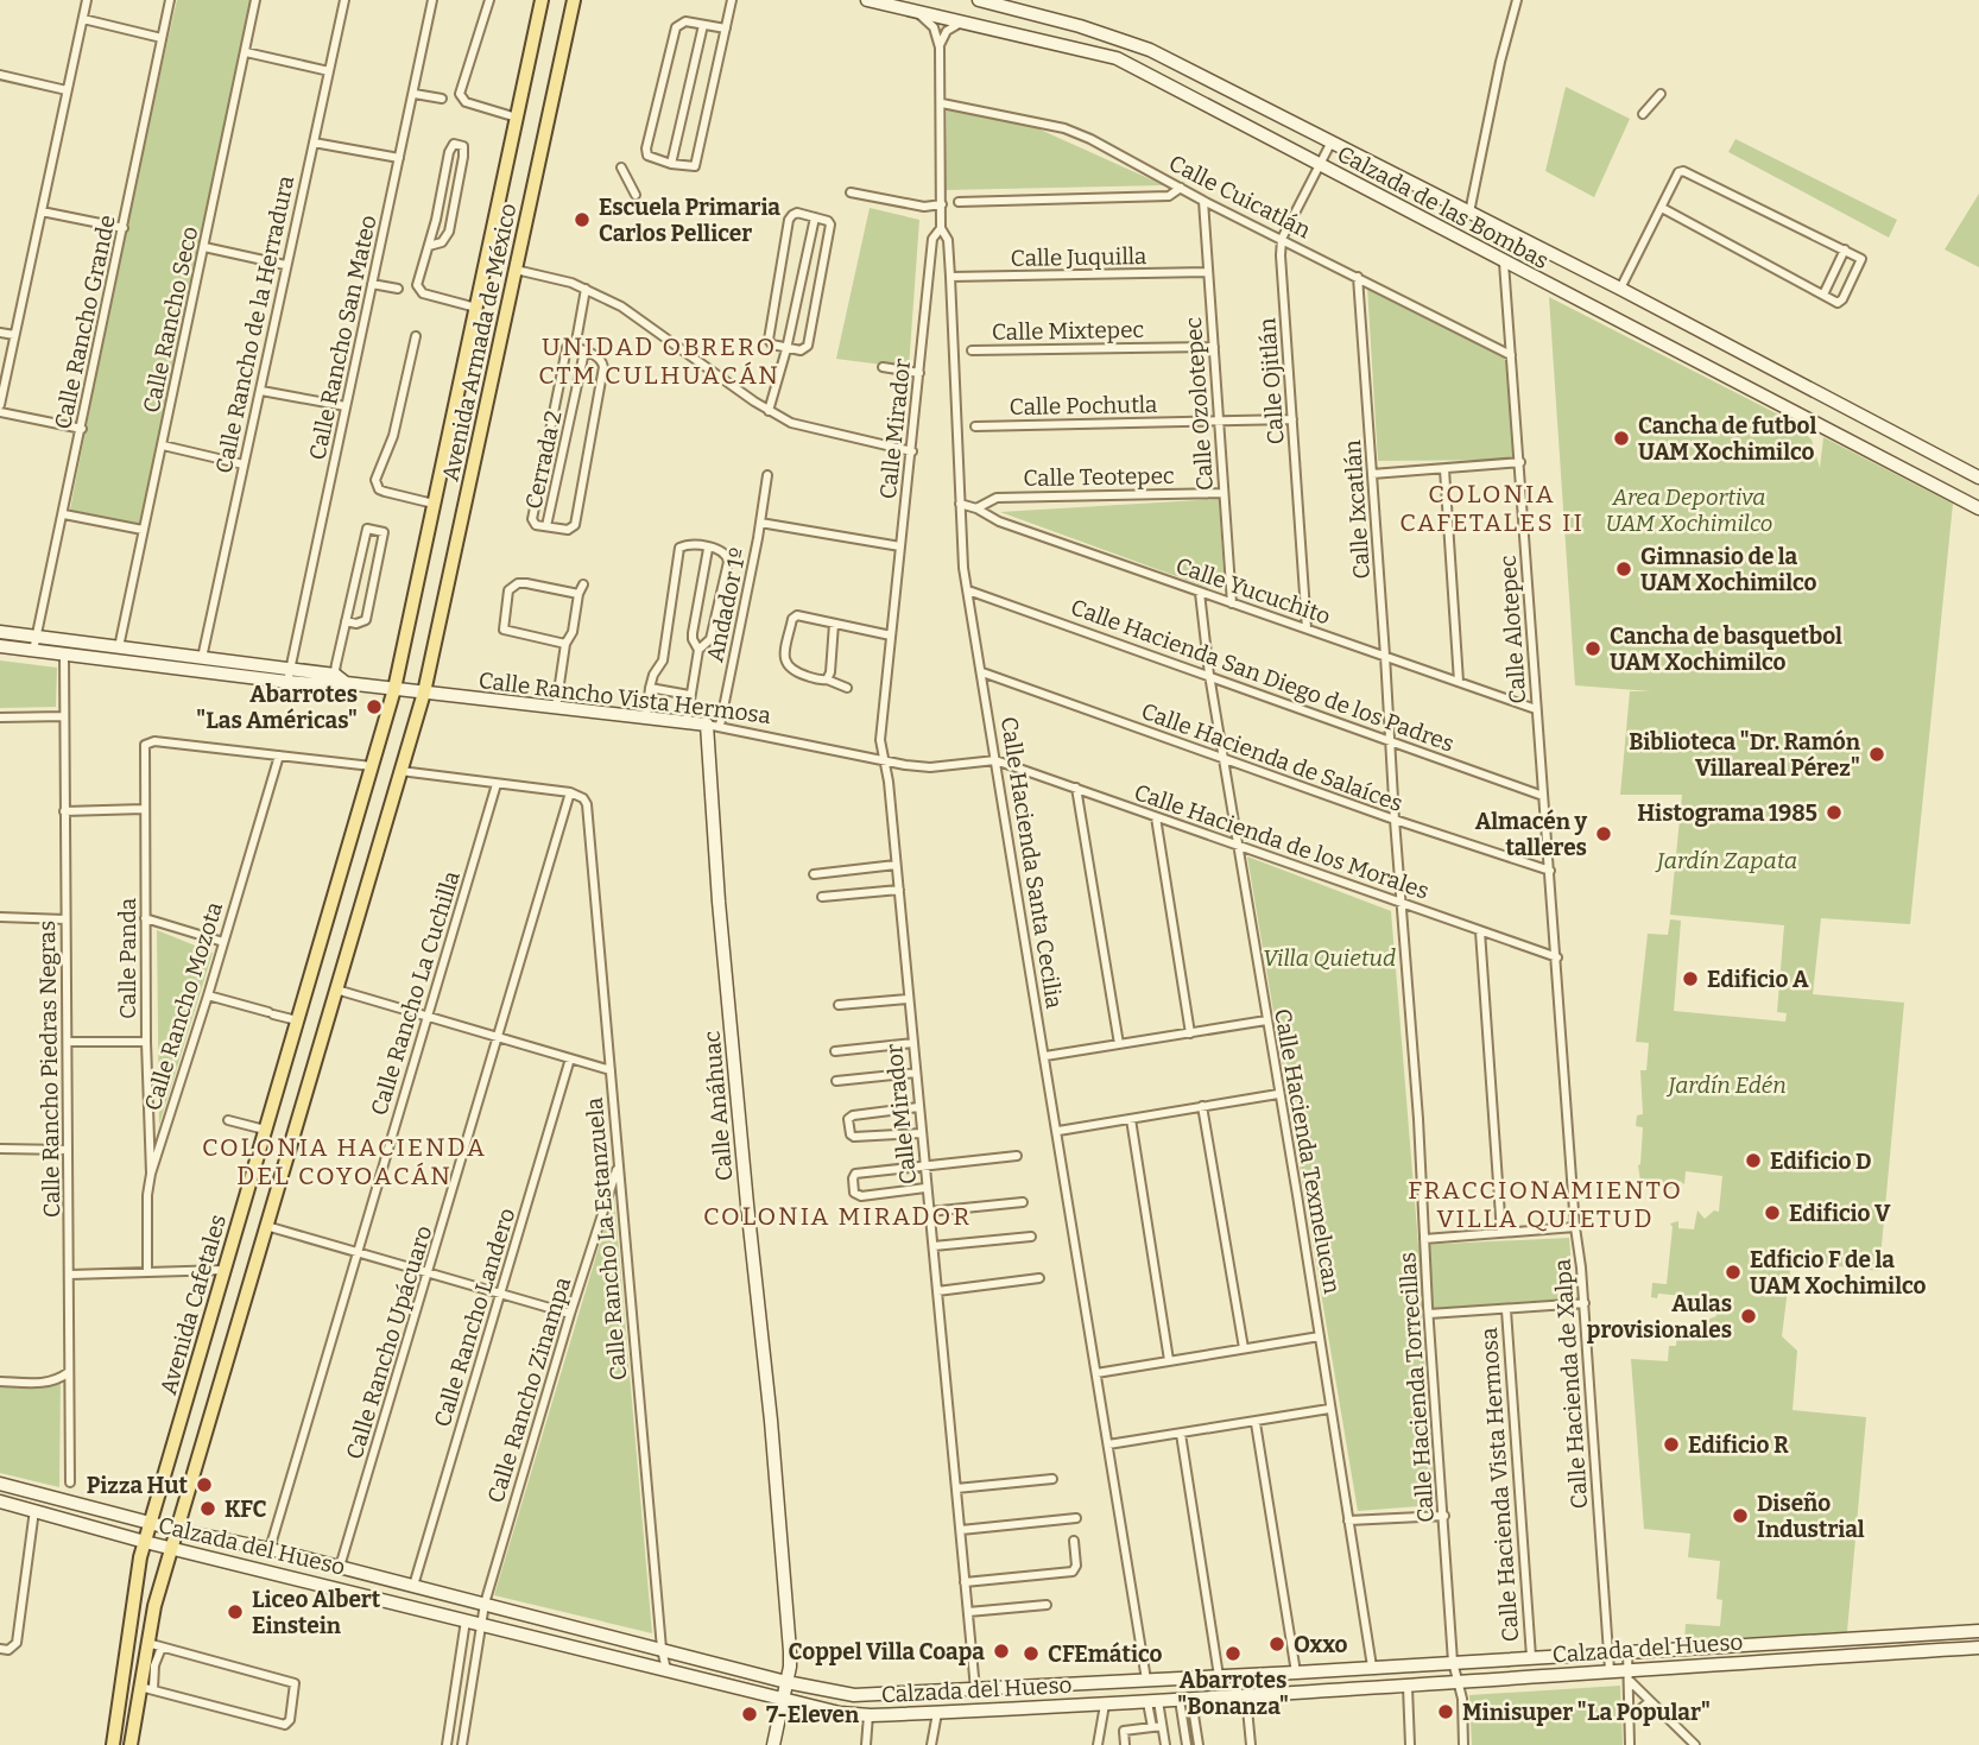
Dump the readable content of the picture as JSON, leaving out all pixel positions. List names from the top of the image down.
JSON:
{
  "streets": {
    "main road": [
      "Calzada de las Bombas",
      "Avenida Armada de México",
      "Calle Rancho Vista Hermosa",
      "Calle Anáhuac",
      "Avenida Cafetales",
      "Calzada del Hueso"
    ],
    "street": [
      "Calle Cuicatlán",
      "Calle Juquilla",
      "Calle Rancho Seco",
      "Calle Rancho Grande",
      "Calle Rancho de la Herradura",
      "Calle Mixtepec",
      "Calle Rancho San Mateo",
      "Calle Ojitlán",
      "Calle Ozolotepec",
      "Calle Pochutla",
      "Calle Mirador",
      "Cerrada 2",
      "Calle Teotepec",
      "Calle Ixcatlán",
      "Calle Yucuchito",
      "Andador 1º",
      "Calle Alotepec",
      "Calle Hacienda San Diego de los Padres",
      "Calle Hacienda de Salaíces",
      "Calle Hacienda de los Morales",
      "Calle Hacienda Santa Cecilia",
      "Calle Panda",
      "Calle Rancho La Cuchilla",
      "Calle Rancho Mozota",
      "Calle Rancho Piedras Negras",
      "Calle Hacienda Texmelucan",
      "Calle Rancho La Estanzuela",
      "Calle Rancho Landero",
      "Calle Rancho Upácuaro",
      "Calle Hacienda de Xalpa",
      "Calle Hacienda Torrecillas",
      "Calle Rancho Zinampa",
      "Calle Hacienda Vista Hermosa"
    ]
  },
  "crossings": [
    ["Calle Cuicatlán", "Calle Ojitlán"],
    ["Calle Cuicatlán", "Calle Ozolotepec"],
    ["Calle Cuicatlán", "Calle Ixcatlán"],
    ["Calle Cuicatlán", "Calle Alotepec"],
    ["Calle Cuicatlán", "Calle Hacienda Santa Cecilia"],
    ["Calzada de las Bombas", "Calle Ojitlán"],
    ["Calzada de las Bombas", "Calle Alotepec"],
    ["Calzada de las Bombas", "Calle Hacienda Santa Cecilia"],
    ["Calle Juquilla", "Calle Ozolotepec"],
    ["Calle Juquilla", "Calle Hacienda Santa Cecilia"],
    ["Calle Rancho Seco", "Calle Rancho Vista Hermosa"],
    ["Calle Rancho Grande", "Calle Rancho Vista Hermosa"],
    ["Calle Rancho de la Herradura", "Calle Rancho Vista Hermosa"],
    ["Calle Mixtepec", "Calle Ozolotepec"],
    ["Calle Rancho San Mateo", "Calle Rancho Vista Hermosa"],
    ["Avenida Armada de México", "Calle Rancho Vista Hermosa"],
    ["Avenida Armada de México", "Avenida Cafetales"],
    ["Calle Ojitlán", "Calle Pochutla"],
    ["Calle Ojitlán", "Calle Yucuchito"],
    ["Calle Ozolotepec", "Calle Pochutla"],
    ["Calle Ozolotepec", "Calle Teotepec"],
    ["Calle Ozolotepec", "Calle Yucuchito"],
    ["Calle Mirador", "Calle Rancho Vista Hermosa"],
    ["Calle Mirador", "Calle Hacienda Santa Cecilia"],
    ["Calle Mirador", "Calzada del Hueso"],
    ["Calle Teotepec", "Calle Yucuchito"],
    ["Calle Ixcatlán", "Calle Yucuchito"],
    ["Calle Ixcatlán", "Calle Hacienda San Diego de los Padres"],
    ["Calle Ixcatlán", "Calle Hacienda Torrecillas"],
    ["Calle Yucuchito", "Calle Alotepec"],
    ["Calle Yucuchito", "Calle Hacienda Santa Cecilia"],
    ["Calle Yucuchito", "Calle Hacienda Texmelucan"],
    ["Andador 1º", "Calle Rancho Vista Hermosa"],
    ["Andador 1º", "Calle Anáhuac"],
    ["Calle Alotepec", "Calle Hacienda San Diego de los Padres"],
    ["Calle Alotepec", "Calle Hacienda de Xalpa"],
    ["Calle Hacienda San Diego de los Padres", "Calle Hacienda Santa Cecilia"],
    ["Calle Hacienda San Diego de los Padres", "Calle Hacienda Texmelucan"],
    ["Calle Hacienda San Diego de los Padres", "Calle Hacienda de Xalpa"],
    ["Calle Hacienda San Diego de los Padres", "Calle Hacienda Torrecillas"],
    ["Calle Rancho Vista Hermosa", "Calle Hacienda de los Morales"],
    ["Calle Rancho Vista Hermosa", "Calle Hacienda Santa Cecilia"],
    ["Calle Rancho Vista Hermosa", "Calle Rancho Piedras Negras"],
    ["Calle Rancho Vista Hermosa", "Calle Anáhuac"],
    ["Calle Rancho Vista Hermosa", "Avenida Cafetales"],
    ["Calle Hacienda de Salaíces", "Calle Hacienda Santa Cecilia"],
    ["Calle Hacienda de Salaíces", "Calle Hacienda Texmelucan"],
    ["Calle Hacienda de Salaíces", "Calle Hacienda de Xalpa"],
    ["Calle Hacienda de Salaíces", "Calle Hacienda Torrecillas"],
    ["Calle Hacienda de los Morales", "Calle Hacienda Santa Cecilia"],
    ["Calle Hacienda de los Morales", "Calle Hacienda Texmelucan"],
    ["Calle Hacienda de los Morales", "Calle Hacienda de Xalpa"],
    ["Calle Hacienda de los Morales", "Calle Hacienda Torrecillas"],
    ["Calle Hacienda Santa Cecilia", "Calzada del Hueso"],
    ["Calle Panda", "Calle Rancho Mozota"],
    ["Calle Rancho La Cuchilla", "Calzada del Hueso"],
    ["Calle Anáhuac", "Calzada del Hueso"],
    ["Calle Hacienda Texmelucan", "Calzada del Hueso"],
    ["Calle Rancho La Estanzuela", "Calle Rancho Upácuaro"],
    ["Calle Rancho La Estanzuela", "Calle Rancho Zinampa"],
    ["Calle Rancho La Estanzuela", "Calzada del Hueso"],
    ["Avenida Cafetales", "Calzada del Hueso"],
    ["Calle Rancho Landero", "Calzada del Hueso"],
    ["Calle Rancho Upácuaro", "Calzada del Hueso"],
    ["Calle Hacienda de Xalpa", "Calzada del Hueso"],
    ["Calle Hacienda Torrecillas", "Calzada del Hueso"],
    ["Calle Rancho Zinampa", "Calzada del Hueso"],
    ["Calle Hacienda Vista Hermosa", "Calzada del Hueso"]
  ],
  "districts": [
    "UNIDAD OBRERO CTM CULHUACÁN",
    "COLONIA CAFETALES II",
    "COLONIA HACIENDA DEL COYOACÁN",
    "FRACCIONAMIENTO VILLA QUIETUD",
    "COLONIA MIRADOR"
  ],
  "parks": [
    "Area Deportiva UAM Xochimilco",
    "Jardín Zapata",
    "Villa Quietud",
    "Jardín Edén"
  ],
  "places": [
    "Escuela Primaria Carlos Pellicer",
    "Cancha de futbol UAM Xochimilco",
    "Gimnasio de la UAM Xochimilco",
    "Cancha de basquetbol UAM Xochimilco",
    "Abarrotes \"Las Américas\"",
    "Biblioteca \"Dr. Ramón Villareal Pérez\"",
    "Histograma 1985",
    "Almacén y talleres",
    "Edificio A",
    "Edificio D",
    "Edificio V",
    "Edficio F de la UAM Xochimilco",
    "Aulas provisionales",
    "Edificio R",
    "Pizza Hut",
    "KFC",
    "Diseño Industrial",
    "Liceo Albert Einstein",
    "Oxxo",
    "Coppel Villa Coapa",
    "CFEmático",
    "Abarrotes \"Bonanza\"",
    "Minisuper \"La Popular\"",
    "7-Eleven"
  ]
}
